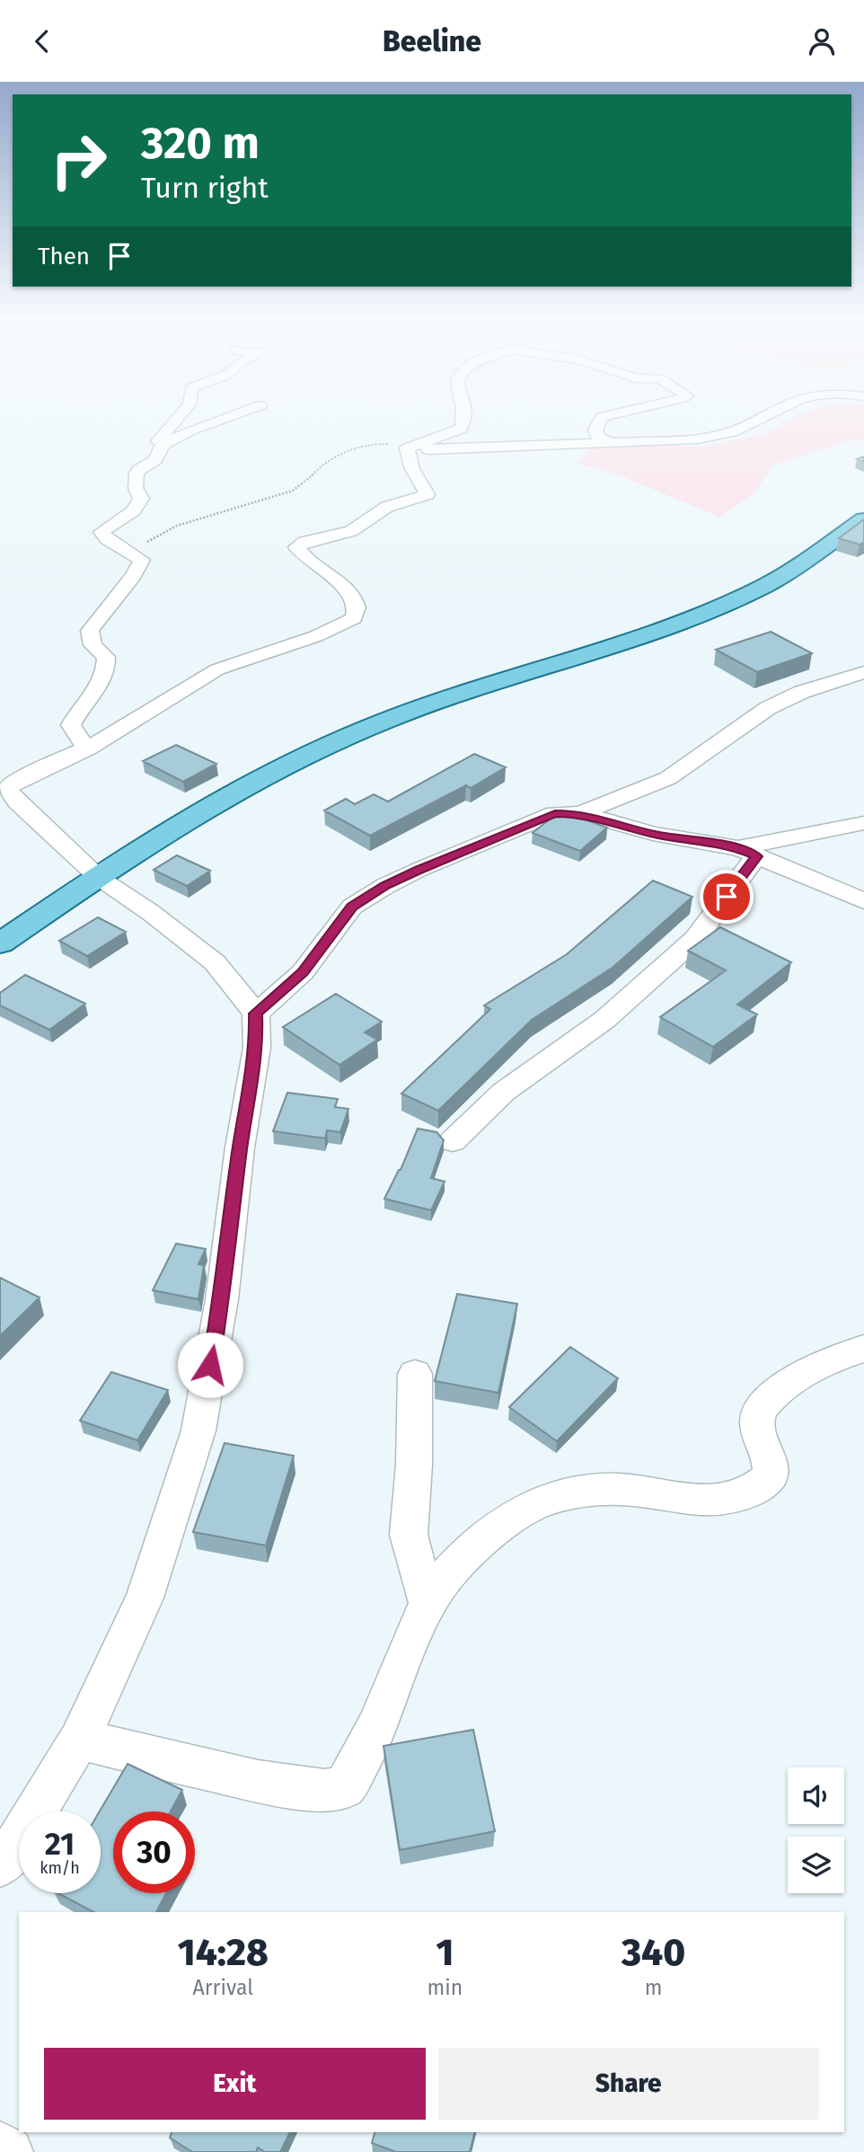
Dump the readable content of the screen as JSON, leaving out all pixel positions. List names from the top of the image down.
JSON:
{
  "page": {
    "header": "Beeline",
    "turn": ["320 m", "Turn right"],
    "then": "Then",
    "speed": "21 km/h",
    "limit": "30",
    "eta": [
      "14:28",
      "Arrival",
      "1",
      "min",
      "340",
      "m"
    ],
    "buttons": ["Exit", "Share"]
  }
}
